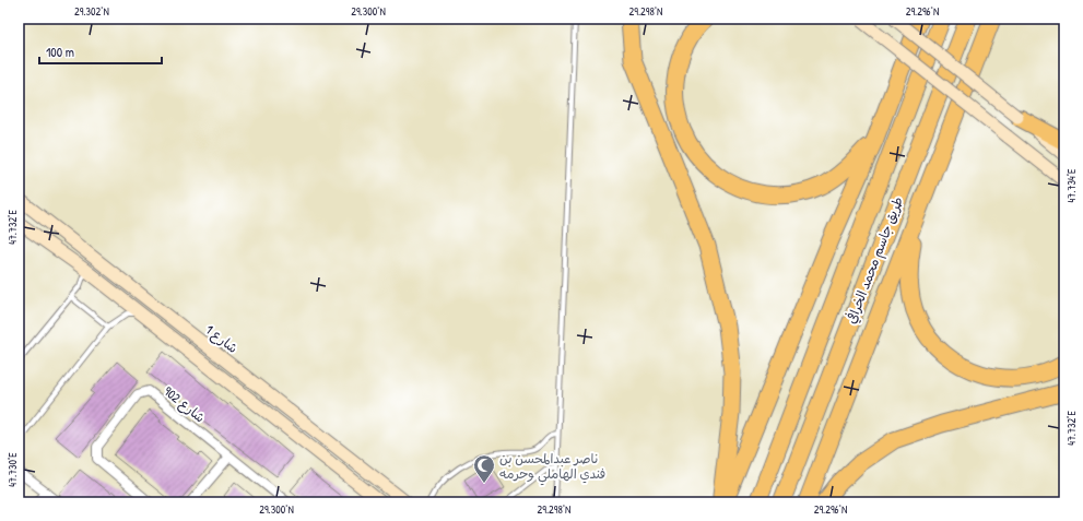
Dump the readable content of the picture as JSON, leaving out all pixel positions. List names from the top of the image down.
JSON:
{
  "streets": {
    "highway": ["طريق جاسم محمد الخرافي"],
    "street": ["شارع 1", "شارع 902"]
  },
  "places": {
    "mosque": ["ناصر عبدالمحسن بن فندي الهاملي وحرمه"]
  },
  "scale_bar": "100 m",
  "coordinates": [
    "29.302°N",
    "29.300°N",
    "29.298°N",
    "29.296°N",
    "47.734°E",
    "47.732°E",
    "47.730°E"
  ]
}
